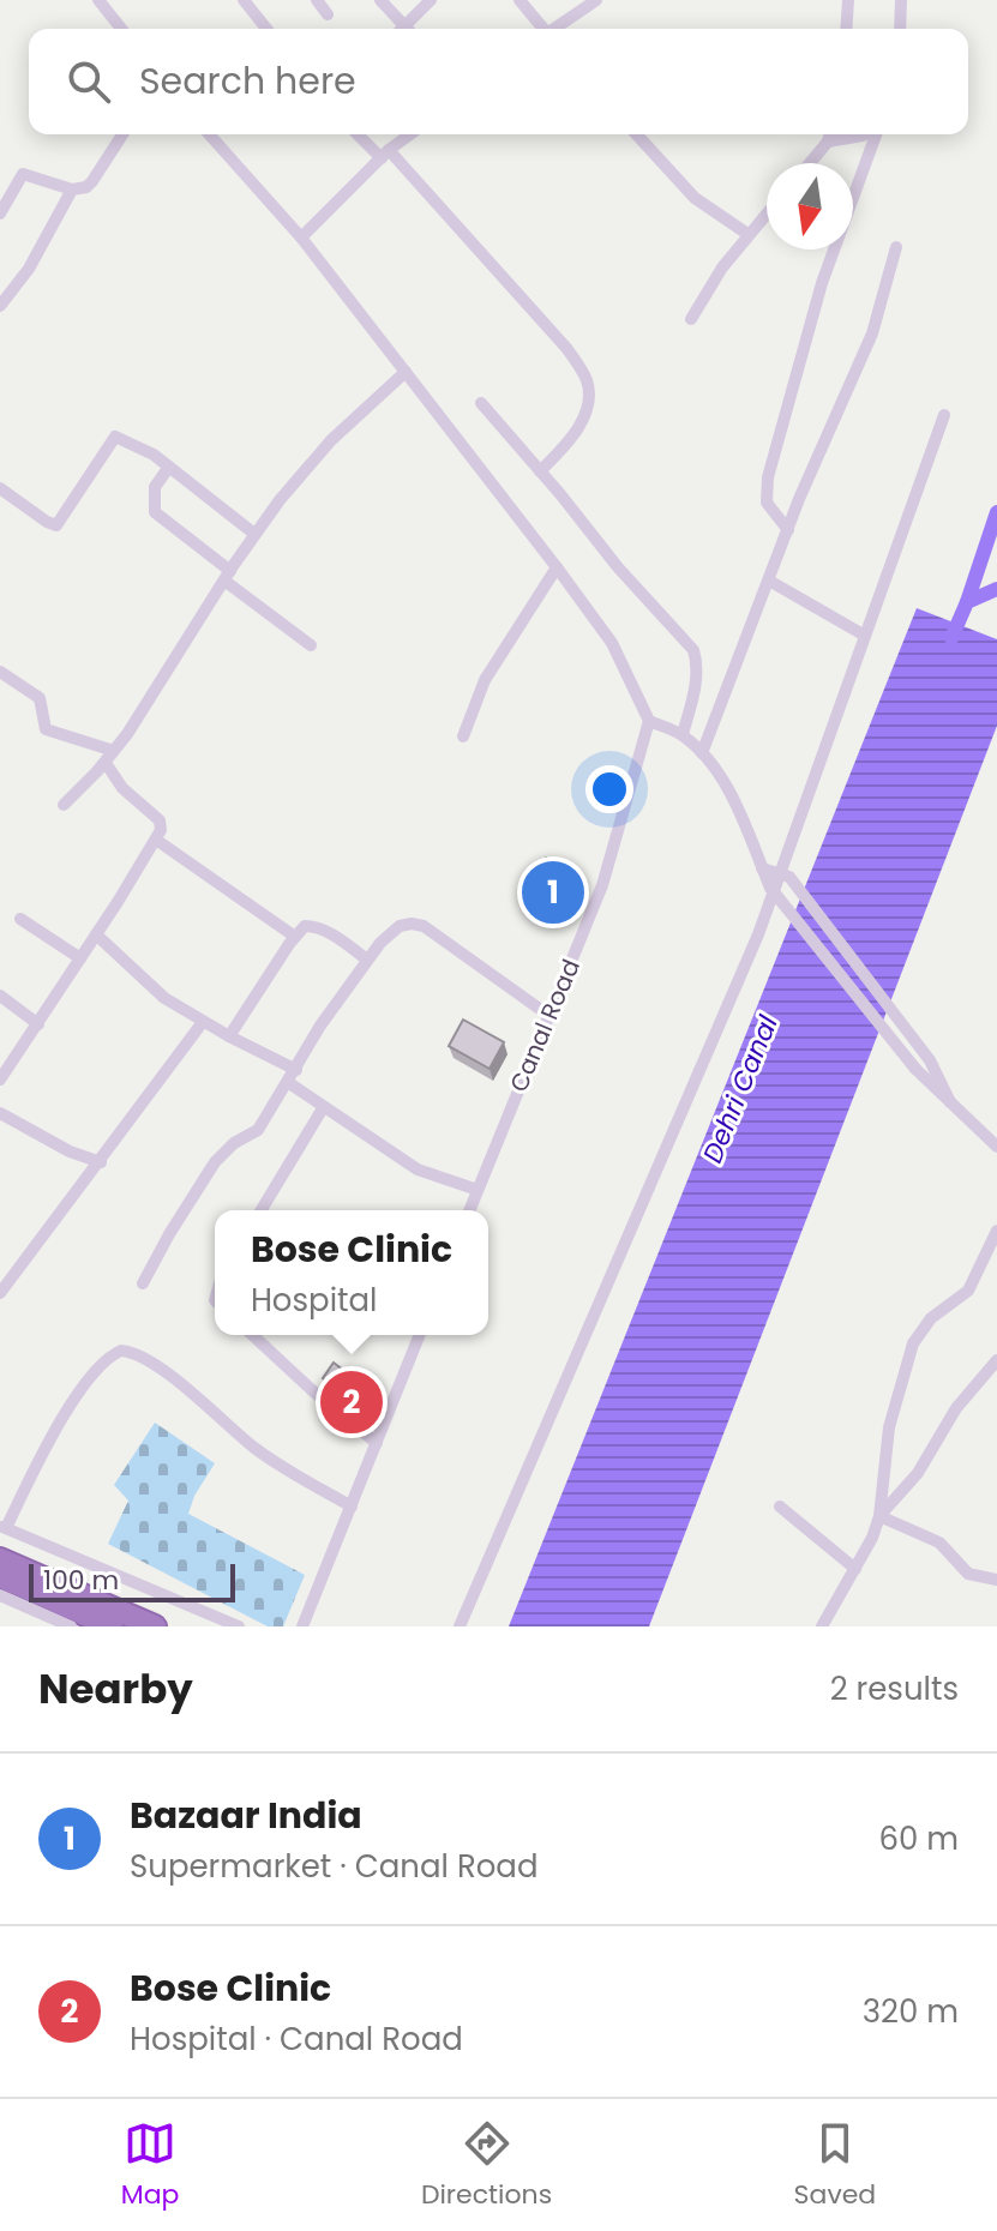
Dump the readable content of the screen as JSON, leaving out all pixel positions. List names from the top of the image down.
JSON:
{
  "streets": {
    "street": ["Canal Road"]
  },
  "water": ["Dehri Canal"],
  "scale_bar": "100 m",
  "north": "bottom",
  "page": {
    "search": "Search here",
    "pins": ["1", "2"],
    "popup": ["Bose Clinic", "Hospital"],
    "scale": "100 m",
    "heading": ["Nearby", "2 results"],
    "list": [
      {
        "mark": "1",
        "name": "Bazaar India",
        "note": "Supermarket · Canal Road",
        "value": "60 m"
      },
      {
        "mark": "2",
        "name": "Bose Clinic",
        "note": "Hospital · Canal Road",
        "value": "320 m"
      }
    ],
    "nav": ["Map", "Directions", "Saved"]
  }
}
